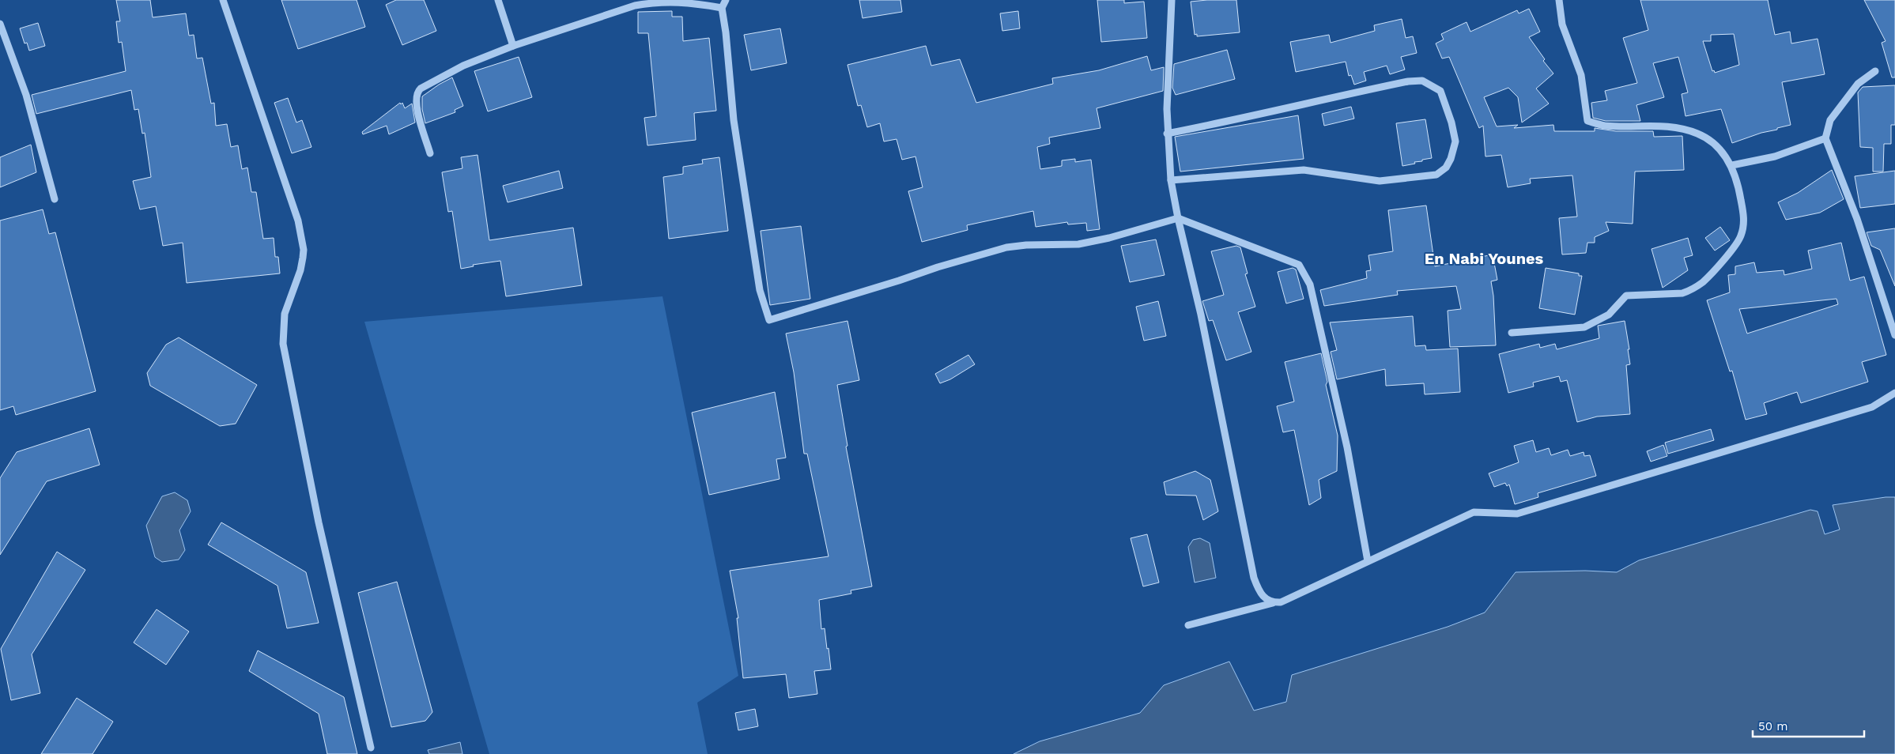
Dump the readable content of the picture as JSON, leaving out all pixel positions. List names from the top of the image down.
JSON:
{
  "districts": ["En Nabi Younes"],
  "scale_bar": "50 m"
}
